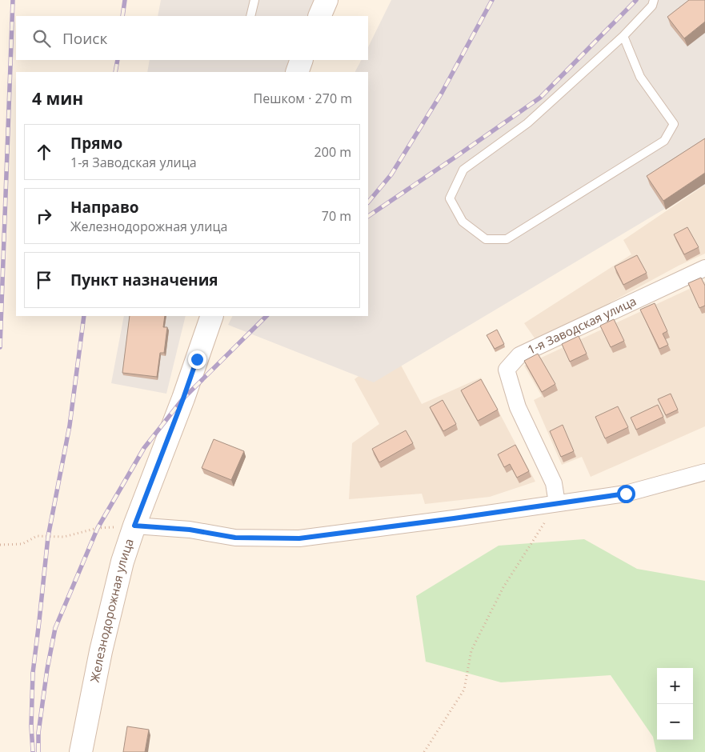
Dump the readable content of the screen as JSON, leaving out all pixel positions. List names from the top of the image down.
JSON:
{
  "streets": {
    "street": ["1-я Заводская улица", "Железнодорожная улица"]
  },
  "page": {
    "search": "Поиск",
    "heading": ["4 мин", "Пешком · 270 m"],
    "list": [
      ["Прямо", "1-я Заводская улица", "200 m"],
      ["Направо", "Железнодорожная улица", "70 m"],
      "Пункт назначения"
    ],
    "map_buttons": ["+", "−"]
  }
}
